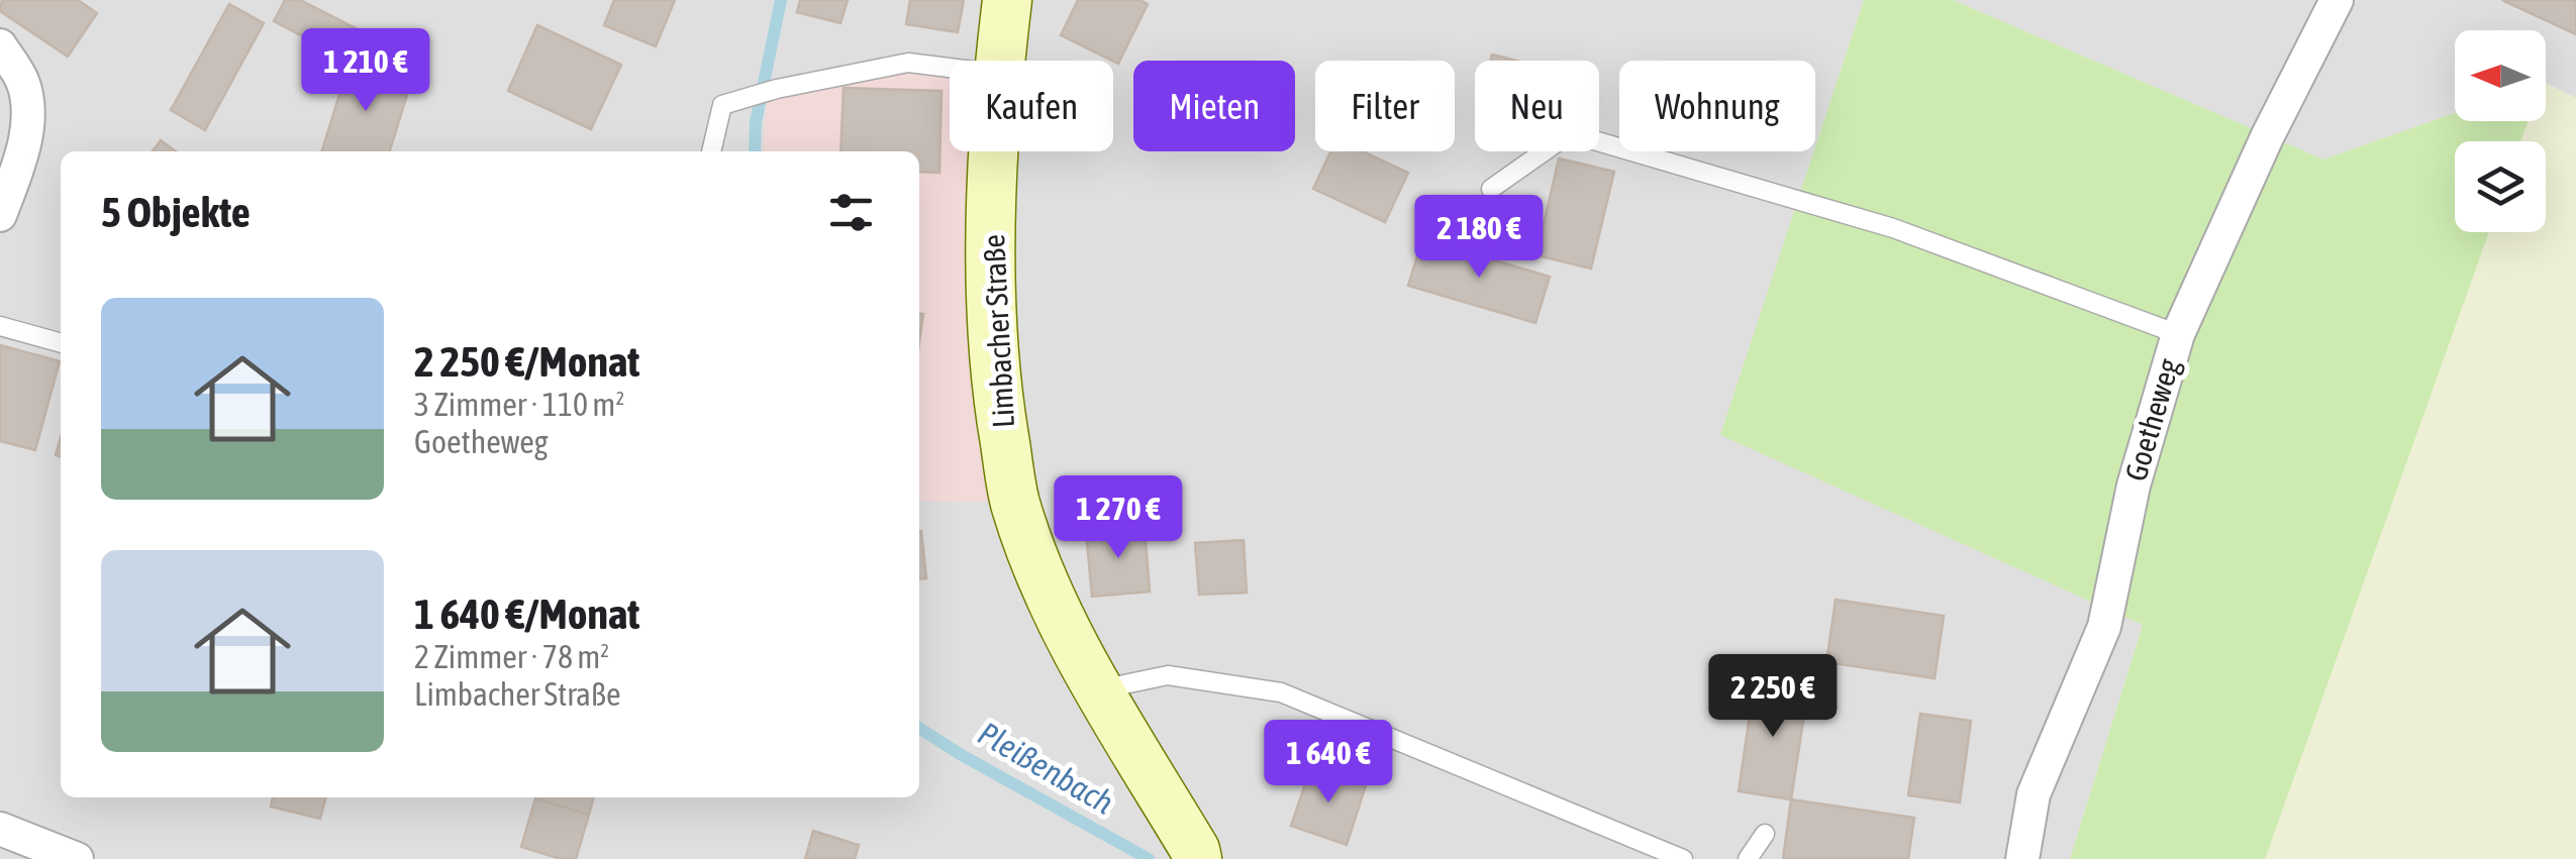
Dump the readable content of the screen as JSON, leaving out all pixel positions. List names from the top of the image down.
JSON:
{
  "streets": {
    "street": ["Limbacher Straße", "Goetheweg"]
  },
  "water": ["Pleißenbach"],
  "north": "left",
  "page": {
    "price": [
      "1 210 €",
      "2 180 €",
      "1 270 €",
      "2 250 €",
      "1 640 €"
    ],
    "chip": [
      "Kaufen",
      "Mieten",
      "Filter",
      "Neu",
      "Wohnung"
    ],
    "heading": "5 Objekte",
    "list": [
      {
        "name": "2 250 €/Monat",
        "note": "3 Zimmer · 110 m² · Goetheweg"
      },
      {
        "name": "1 640 €/Monat",
        "note": "2 Zimmer · 78 m² · Limbacher Straße"
      }
    ]
  }
}
